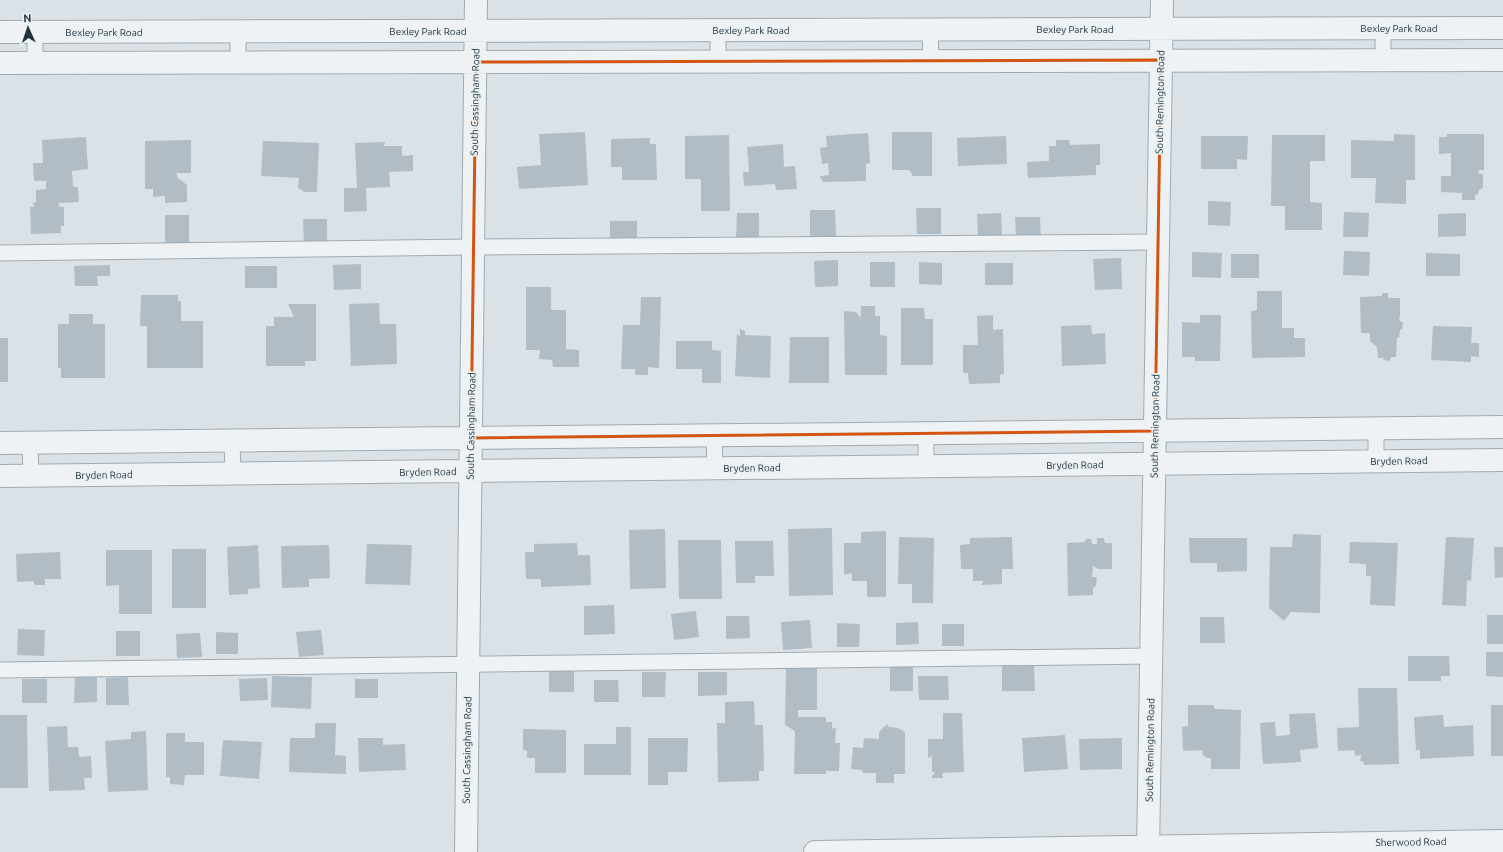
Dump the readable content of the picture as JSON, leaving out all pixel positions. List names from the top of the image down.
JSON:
{
  "streets": {
    "street": [
      "Bexley Park Road",
      "South Cassingham Road",
      "South Remington Road",
      "Bryden Road",
      "Sherwood Road"
    ]
  },
  "crossings": [
    ["Bexley Park Road", "South Cassingham Road"],
    ["Bexley Park Road", "South Remington Road"],
    ["South Cassingham Road", "Bryden Road"],
    ["South Remington Road", "Bryden Road"],
    ["South Remington Road", "Sherwood Road"]
  ],
  "north": "top"
}
